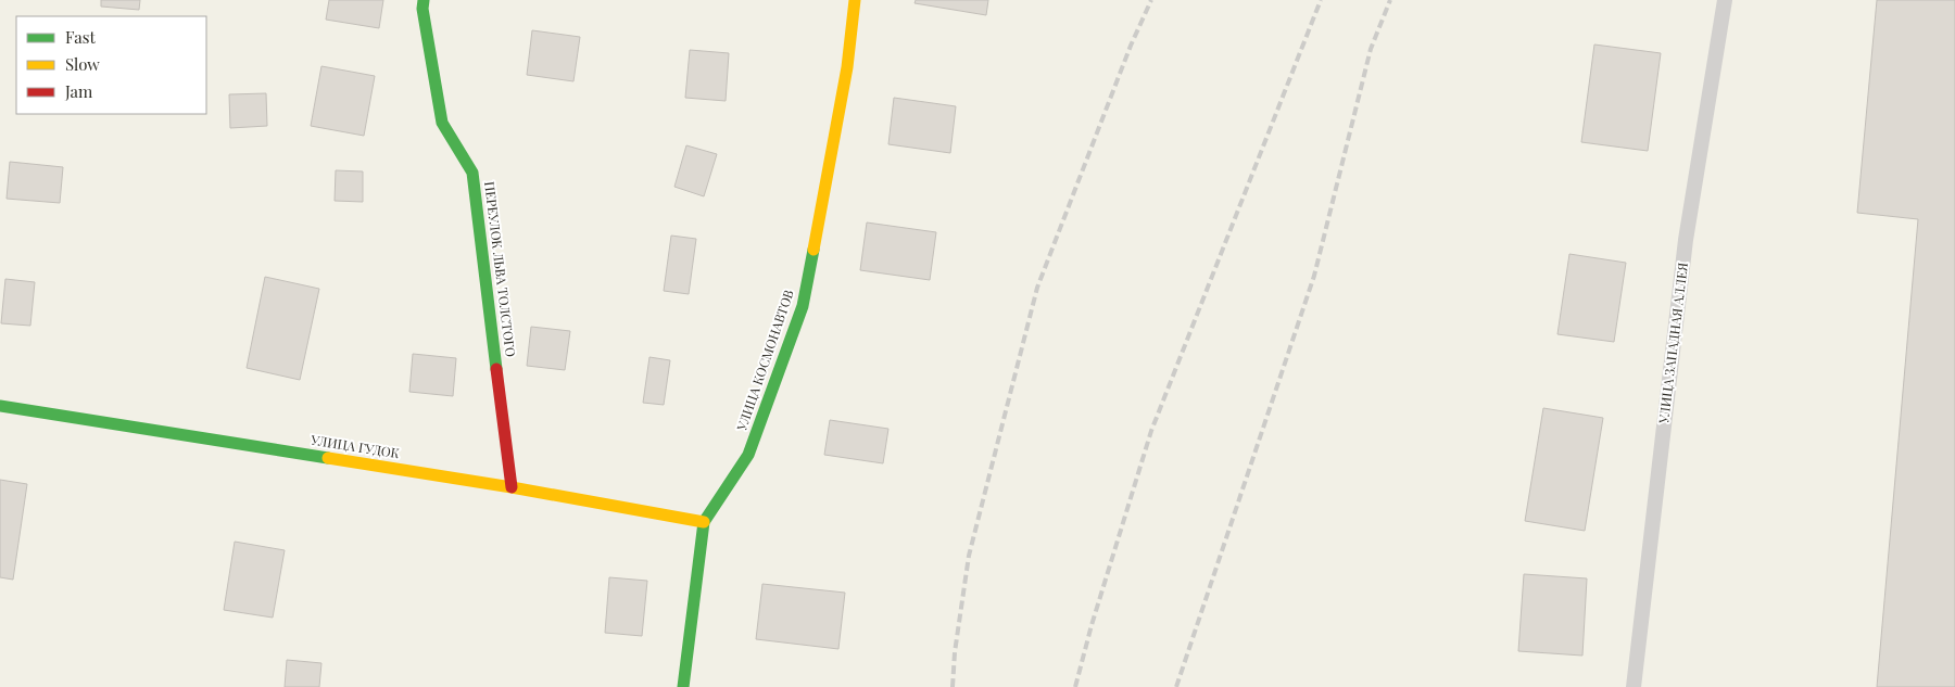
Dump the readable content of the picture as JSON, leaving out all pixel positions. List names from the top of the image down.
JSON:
{
  "streets": {
    "street": ["ПЕРЕУЛОК ЛЬВА ТОЛСТОГО", "УЛИЦА КОСМОНАВТОВ", "УЛИЦА ГУДОК"],
    "lane": ["УЛИЦА ЗАПАДНАЯ АЛЛЕЯ"]
  },
  "crossings": [
    ["ПЕРЕУЛОК ЛЬВА ТОЛСТОГО", "УЛИЦА ГУДОК"],
    ["УЛИЦА КОСМОНАВТОВ", "УЛИЦА ГУДОК"]
  ],
  "legend": ["Fast", "Slow", "Jam"]
}
